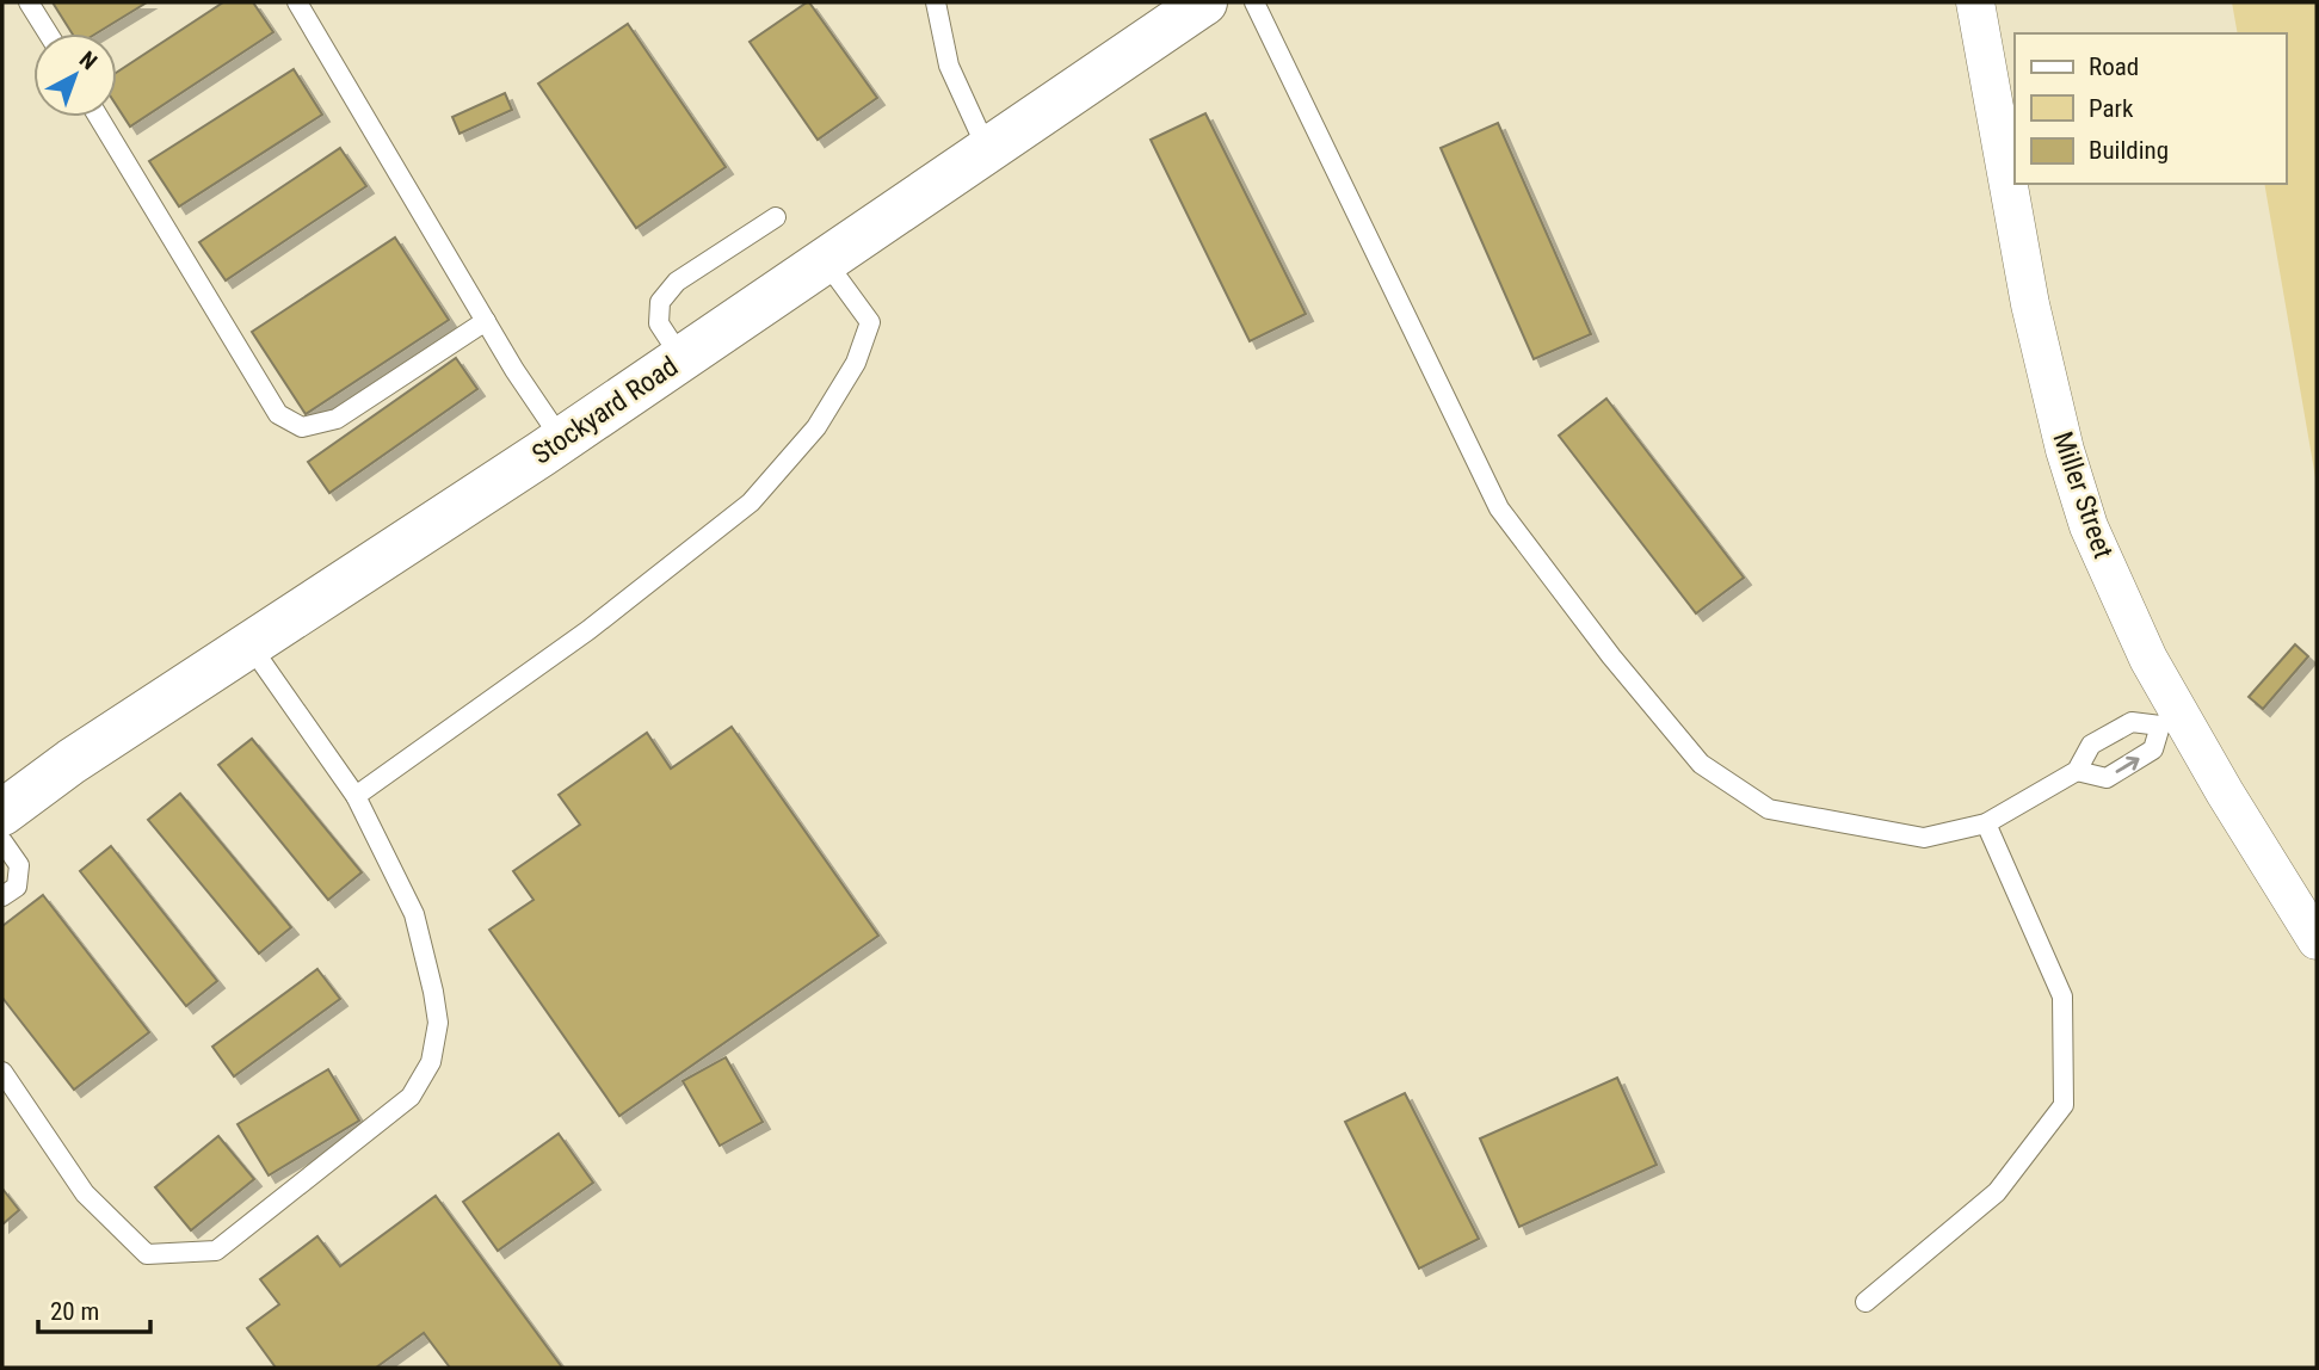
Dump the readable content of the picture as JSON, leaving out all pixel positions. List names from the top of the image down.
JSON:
{
  "streets": {
    "street": ["Stockyard Road", "Miller Street"]
  },
  "legend": ["Road", "Park", "Building"],
  "scale_bar": "20 m",
  "north": "top right"
}
